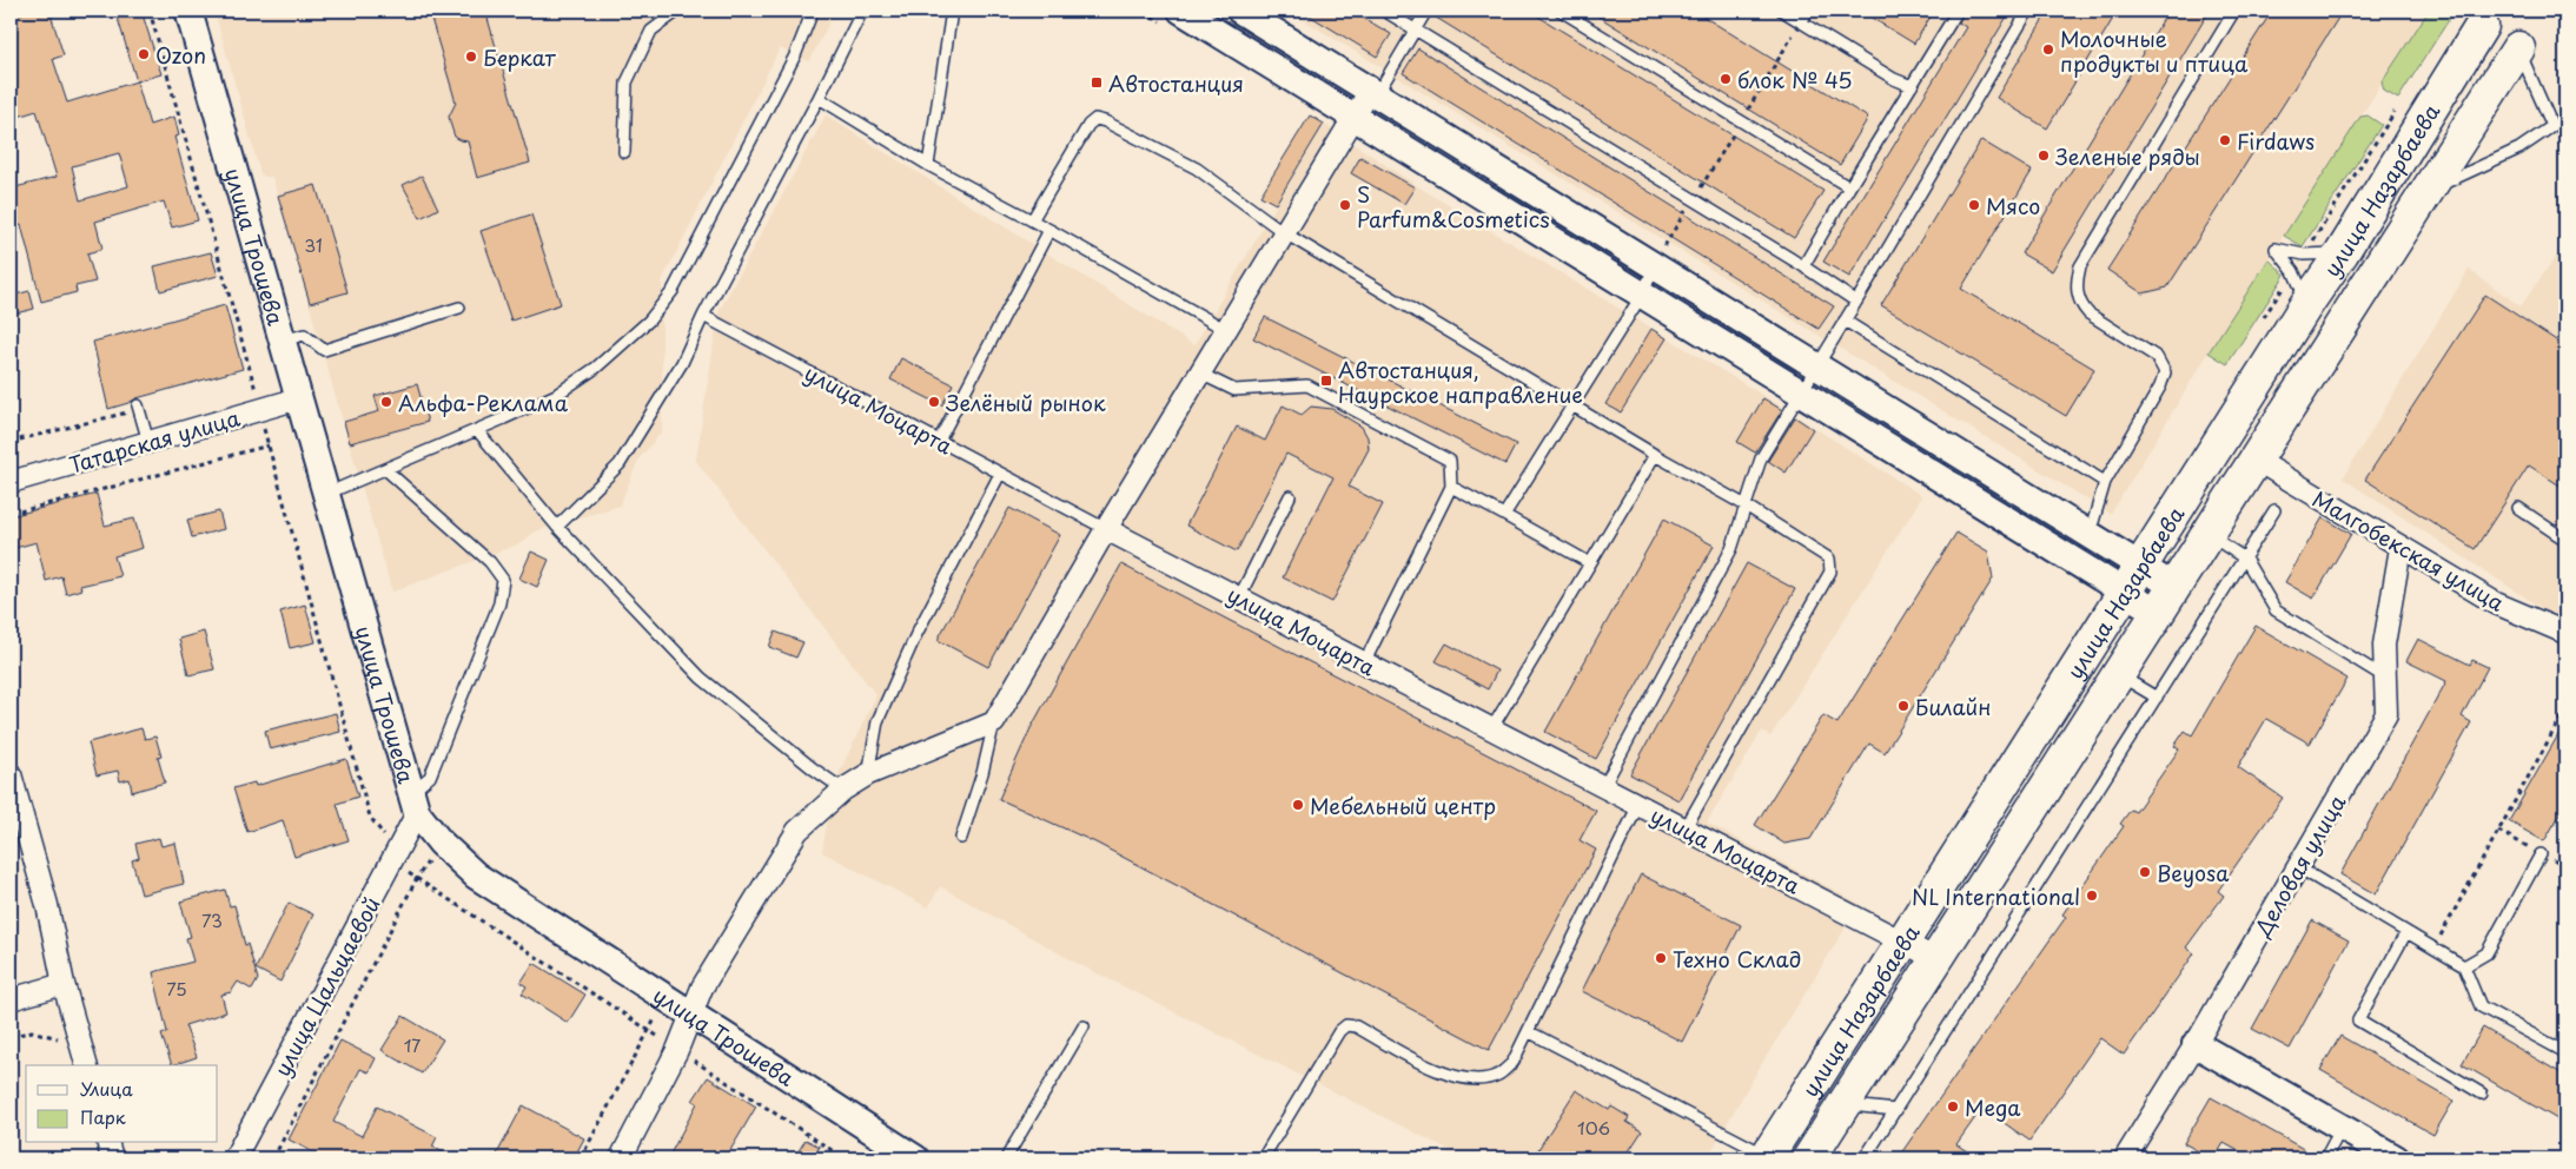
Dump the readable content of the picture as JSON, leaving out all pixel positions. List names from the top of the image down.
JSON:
{
  "streets": {
    "main road": ["улица Назарбаева"],
    "street": [
      "улица Трошева",
      "улица Моцарта",
      "Татарская улица",
      "Малгобекская улица",
      "Деловая улица",
      "улица Цальцаевой"
    ]
  },
  "crossings": [
    ["улица Назарбаева", "улица Моцарта"],
    ["улица Назарбаева", "Малгобекская улица"],
    ["улица Трошева", "Татарская улица"],
    ["улица Трошева", "улица Цальцаевой"],
    ["Малгобекская улица", "Деловая улица"]
  ],
  "places": {
    "other": [
      "Молочные продукты и птица",
      "Ozon",
      "Беркат",
      "блок № 45",
      "Firdaws",
      "Зеленые ряды",
      "S Parfum&Cosmetics",
      "Мясо",
      "Альфа-Реклама",
      "Зелёный рынок",
      "Билайн",
      "Мебельный центр",
      "Beyosa",
      "NL International",
      "Техно Склад",
      "Mega"
    ],
    "transit": ["Автостанция", "Автостанция, Наурское направление"]
  },
  "house_numbers": [
    "31",
    "73",
    "75",
    "17",
    "106"
  ],
  "legend": ["Улица", "Парк"]
}
